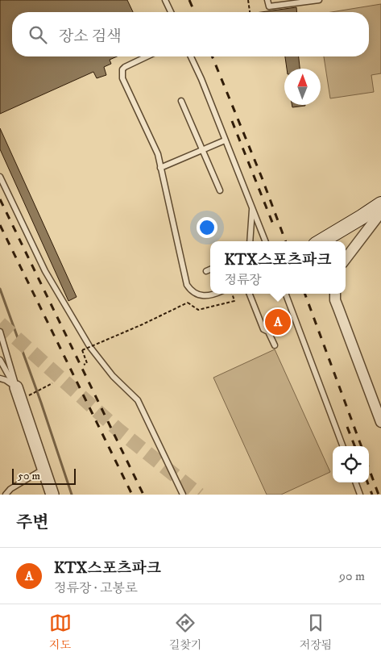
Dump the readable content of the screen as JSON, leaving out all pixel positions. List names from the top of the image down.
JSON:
{
  "scale_bar": "50 m",
  "north": "top",
  "page": {
    "search": "장소 검색",
    "popup": ["KTX스포츠파크", "정류장"],
    "pins": "A",
    "scale": "50 m",
    "heading": "주변",
    "list": [
      {
        "mark": "A",
        "name": "KTX스포츠파크",
        "note": "정류장 · 고봉로",
        "value": "90 m"
      }
    ],
    "nav": ["지도", "길찾기", "저장됨"]
  }
}
